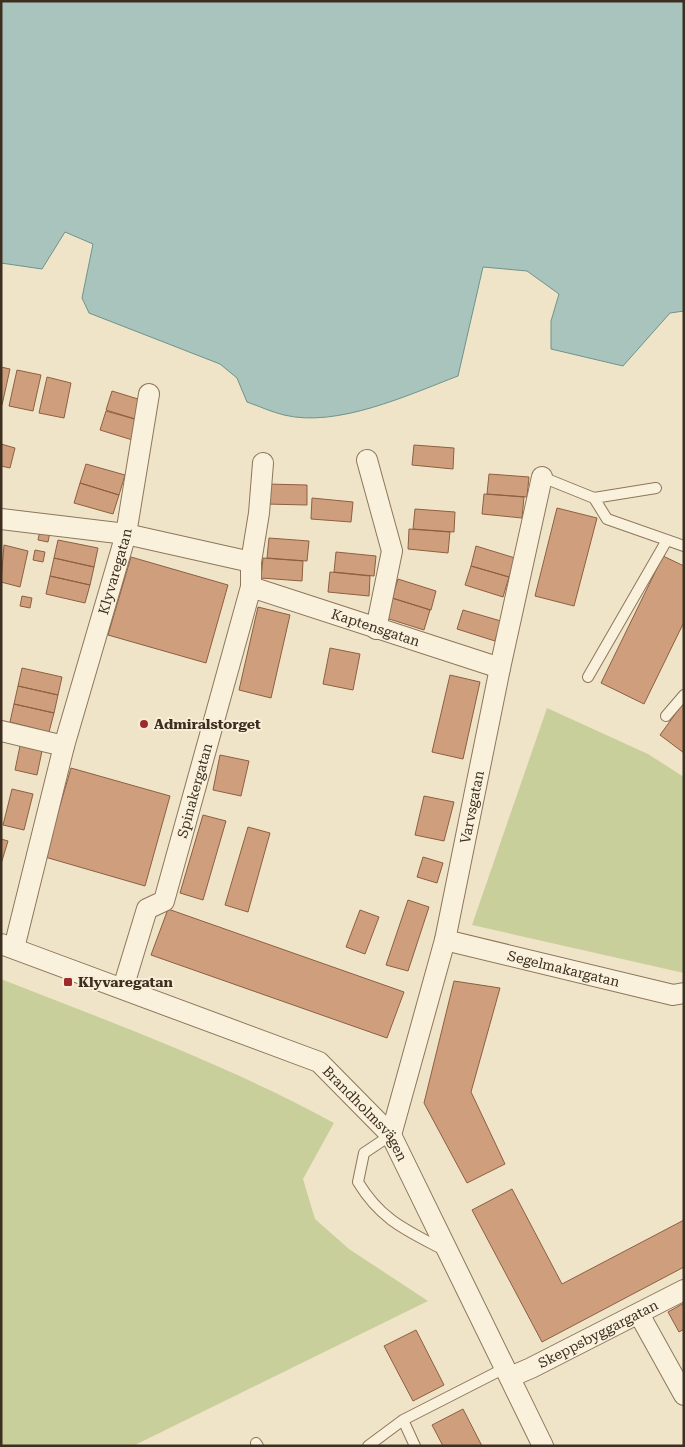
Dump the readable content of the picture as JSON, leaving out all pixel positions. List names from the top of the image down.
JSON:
{
  "streets": {
    "street": [
      "Klyvaregatan",
      "Kaptensgatan",
      "Spinakergatan",
      "Varvsgatan",
      "Segelmakargatan",
      "Brandholmsvägen",
      "Skeppsbyggargatan"
    ]
  },
  "crossings": [
    ["Klyvaregatan", "Brandholmsvägen"],
    ["Kaptensgatan", "Spinakergatan"],
    ["Kaptensgatan", "Varvsgatan"],
    ["Spinakergatan", "Brandholmsvägen"],
    ["Varvsgatan", "Segelmakargatan"],
    ["Varvsgatan", "Brandholmsvägen"],
    ["Brandholmsvägen", "Skeppsbyggargatan"]
  ],
  "places": {
    "other": ["Admiralstorget"],
    "transit": ["Klyvaregatan"]
  }
}
